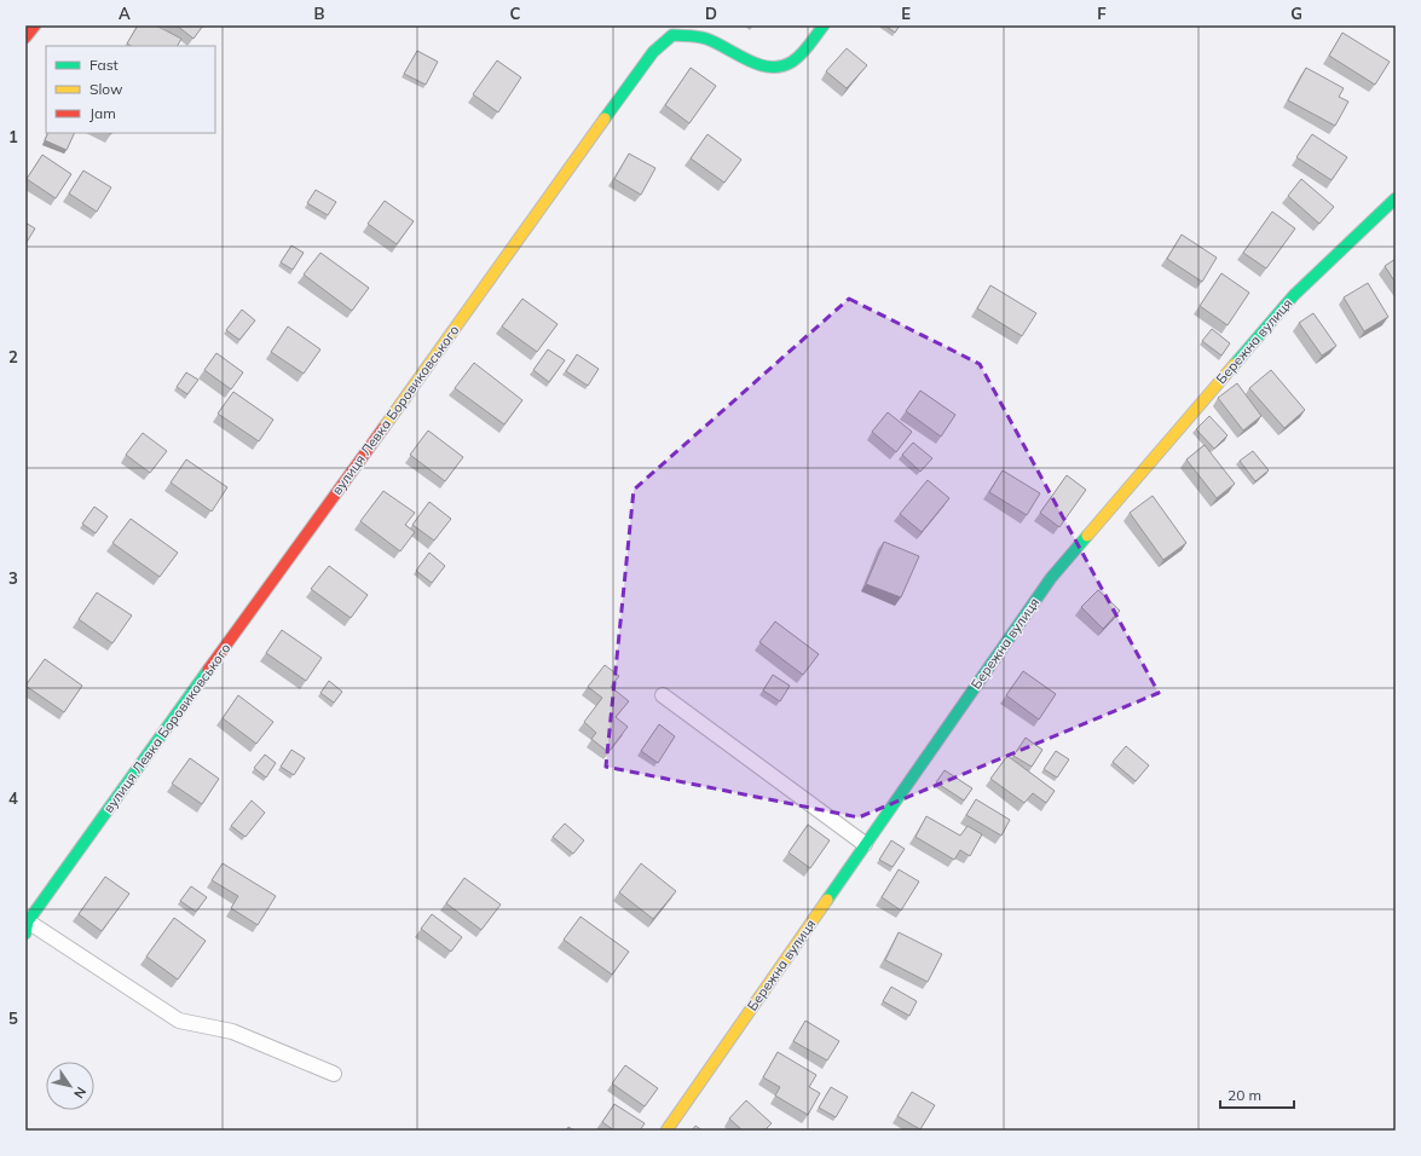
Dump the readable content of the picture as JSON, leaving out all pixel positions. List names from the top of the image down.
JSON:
{
  "streets": {
    "street": ["Бережна вулиця", "вулиця Левка Боровиковського"]
  },
  "legend": ["Fast", "Slow", "Jam"],
  "scale_bar": "20 m",
  "north": "bottom right",
  "grid": {
    "columns": [
      "A",
      "B",
      "C",
      "D",
      "E",
      "F",
      "G"
    ],
    "rows": [
      "1",
      "2",
      "3",
      "4",
      "5"
    ]
  }
}
